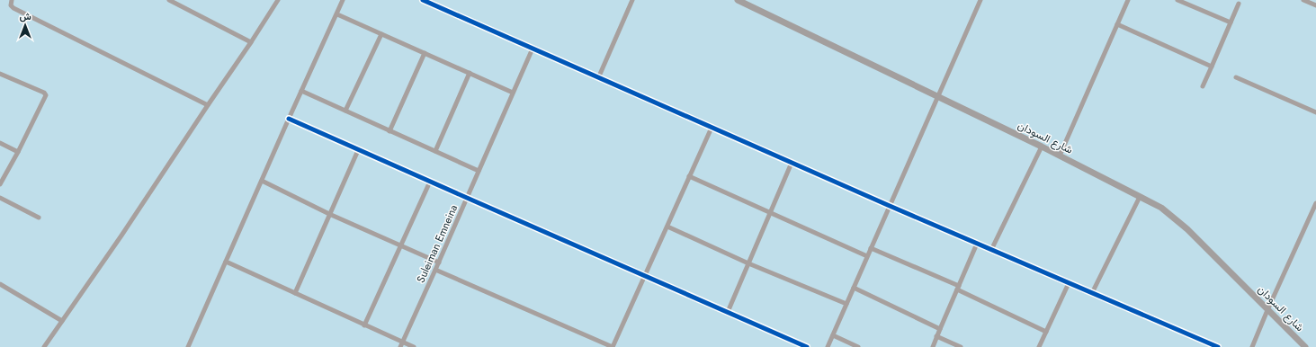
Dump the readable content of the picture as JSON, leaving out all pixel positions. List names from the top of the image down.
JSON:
{
  "streets": {
    "main road": ["شارع السودان"],
    "street": ["Suleiman Emneina"]
  },
  "north": "top"
}
